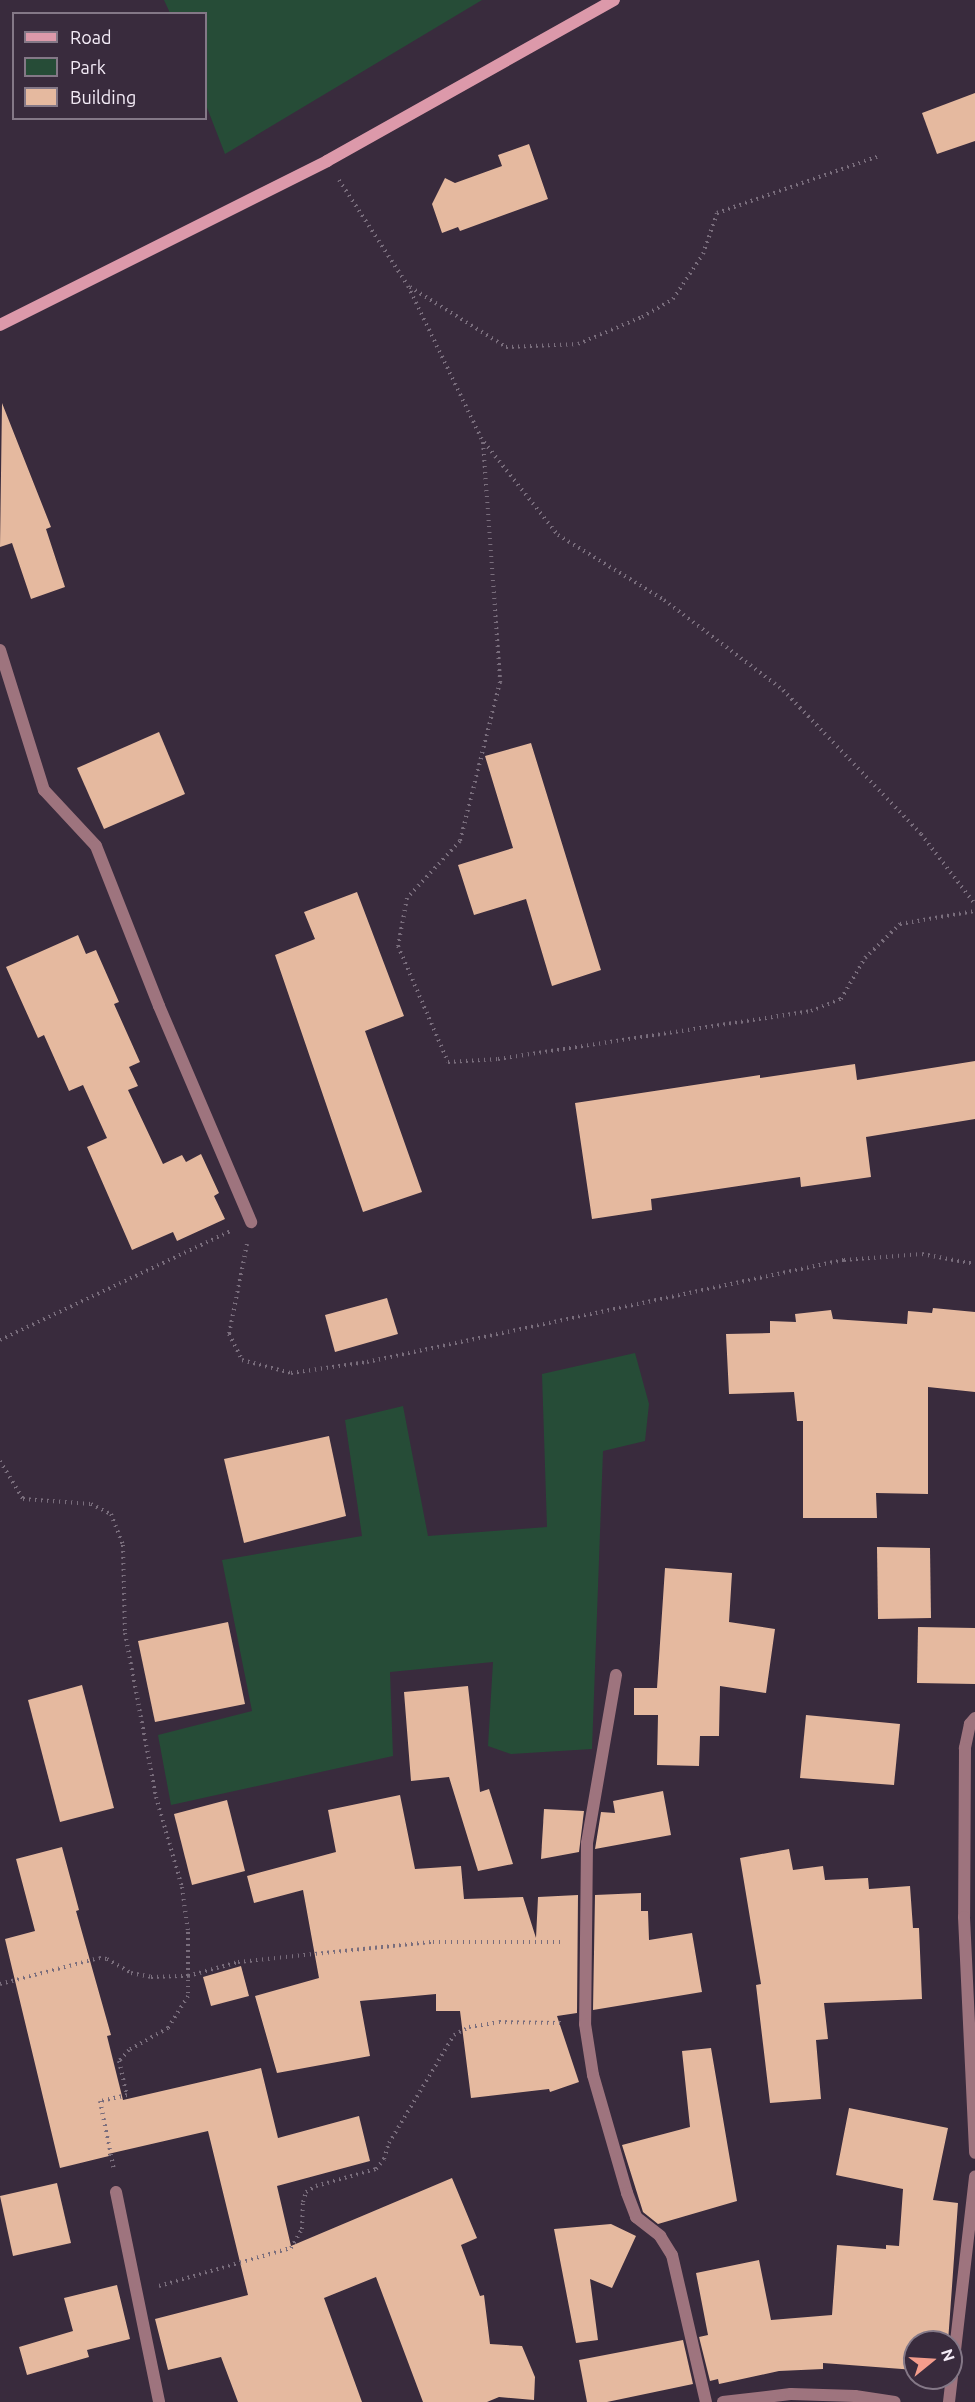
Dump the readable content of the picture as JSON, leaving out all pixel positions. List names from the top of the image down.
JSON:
{
  "legend": ["Road", "Park", "Building"],
  "north": "right"
}
